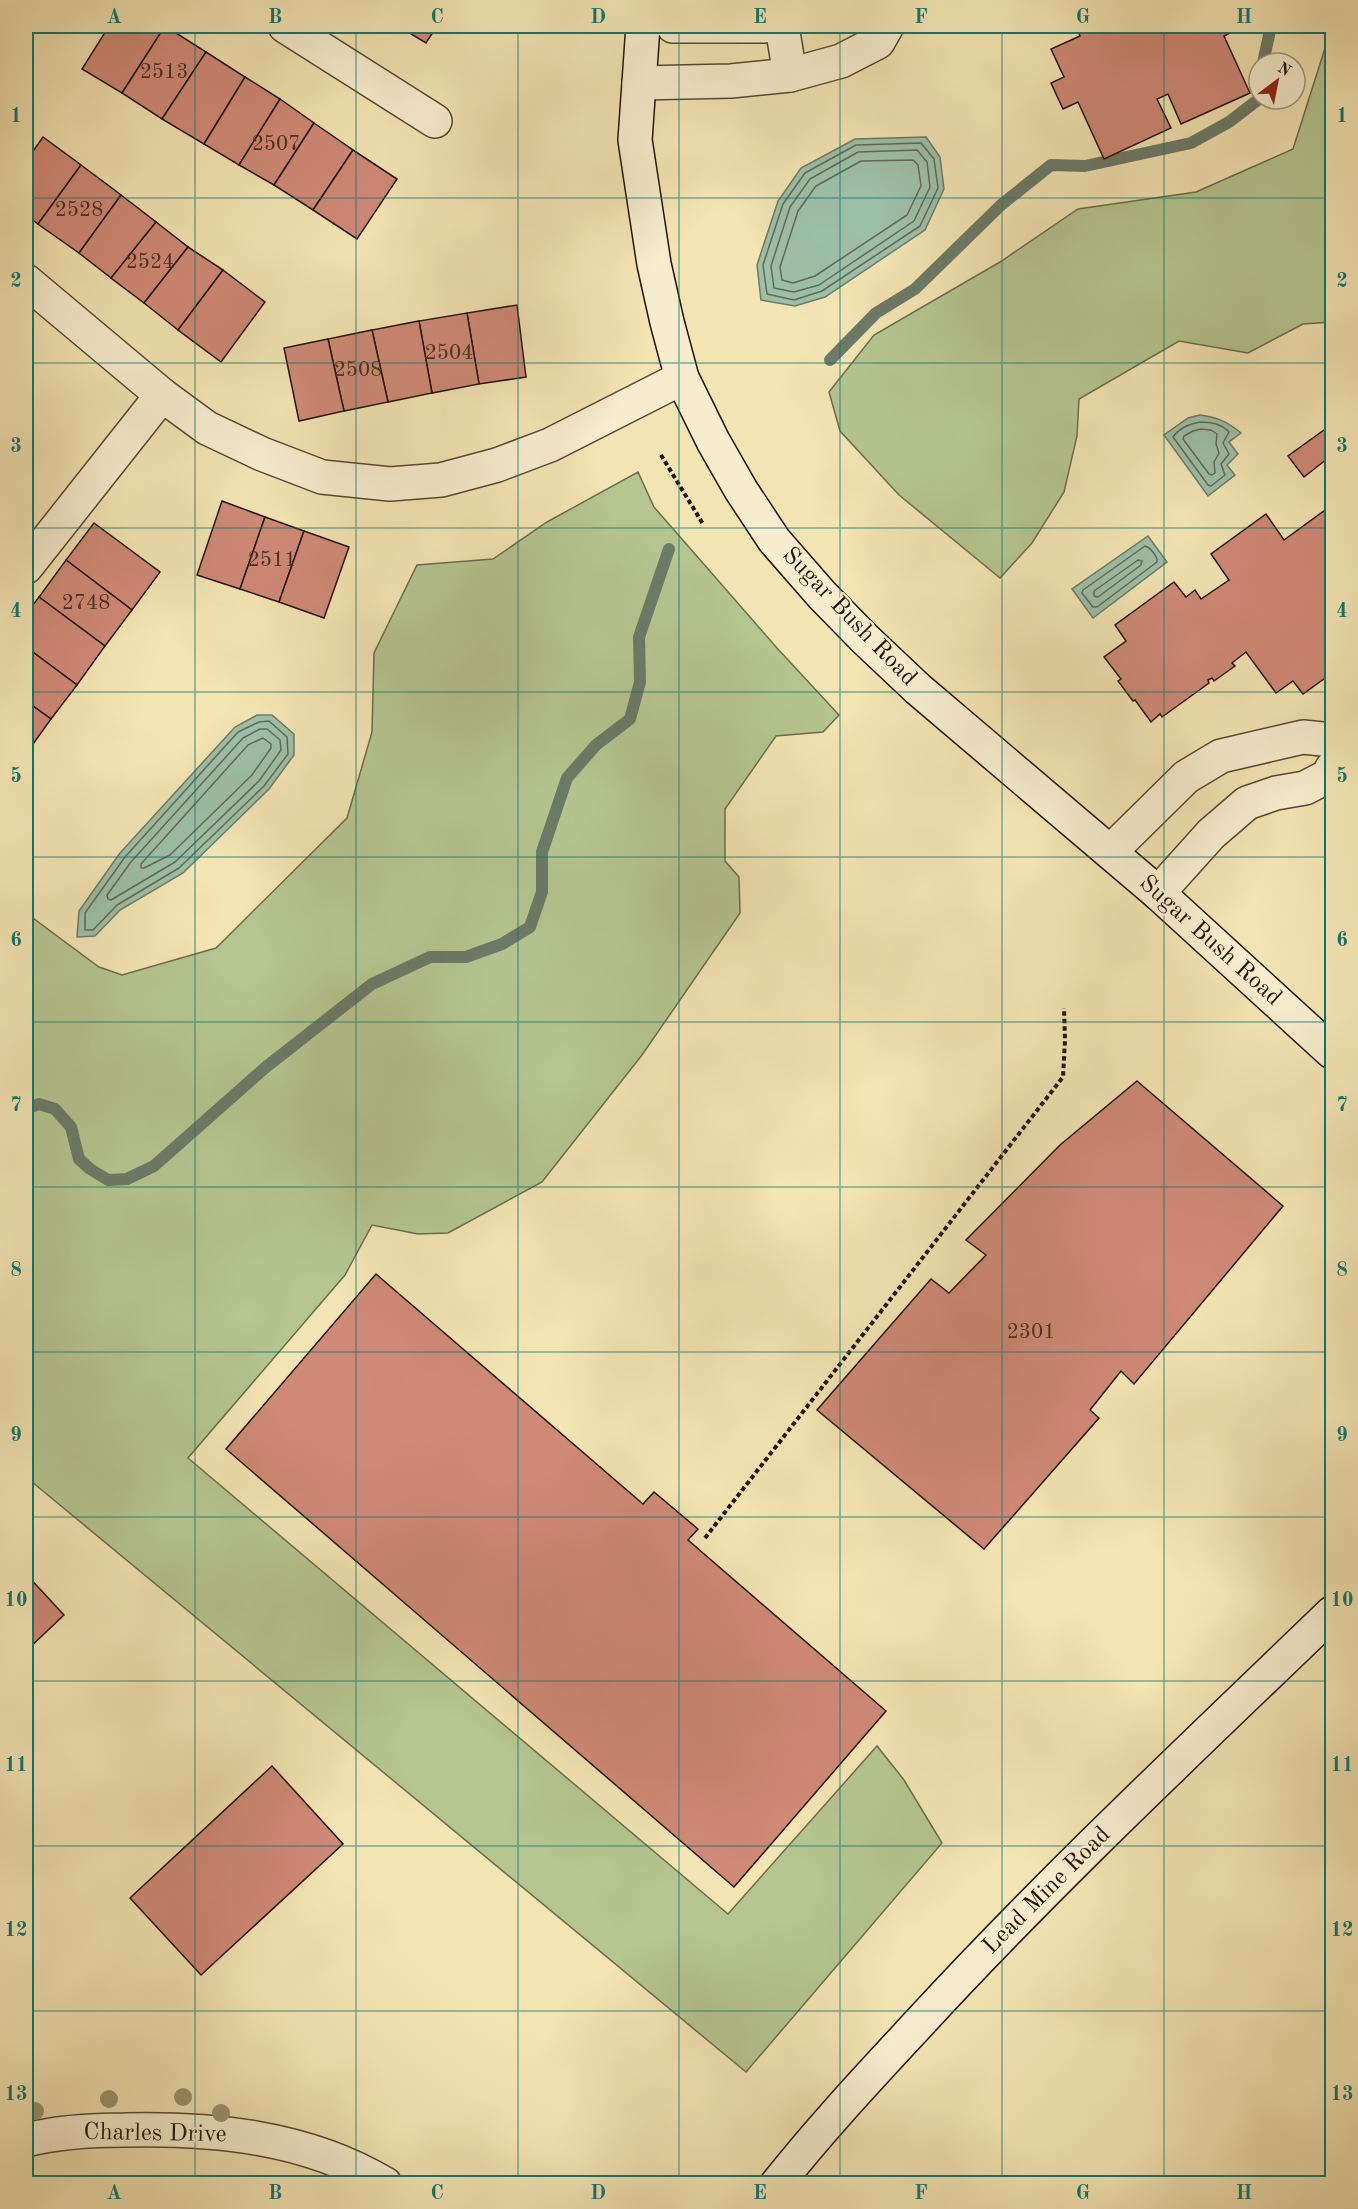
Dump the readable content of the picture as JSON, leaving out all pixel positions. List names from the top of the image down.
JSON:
{
  "streets": {
    "street": ["Sugar Bush Road", "Lead Mine Road", "Charles Drive"]
  },
  "house_numbers": [
    "2513",
    "2507",
    "2528",
    "2524",
    "2504",
    "2508",
    "2511",
    "2748",
    "2301"
  ],
  "north": "top right",
  "grid": {
    "columns": [
      "A",
      "B",
      "C",
      "D",
      "E",
      "F",
      "G",
      "H"
    ],
    "rows": [
      "1",
      "2",
      "3",
      "4",
      "5",
      "6",
      "7",
      "8",
      "9",
      "10",
      "11",
      "12",
      "13"
    ]
  }
}
